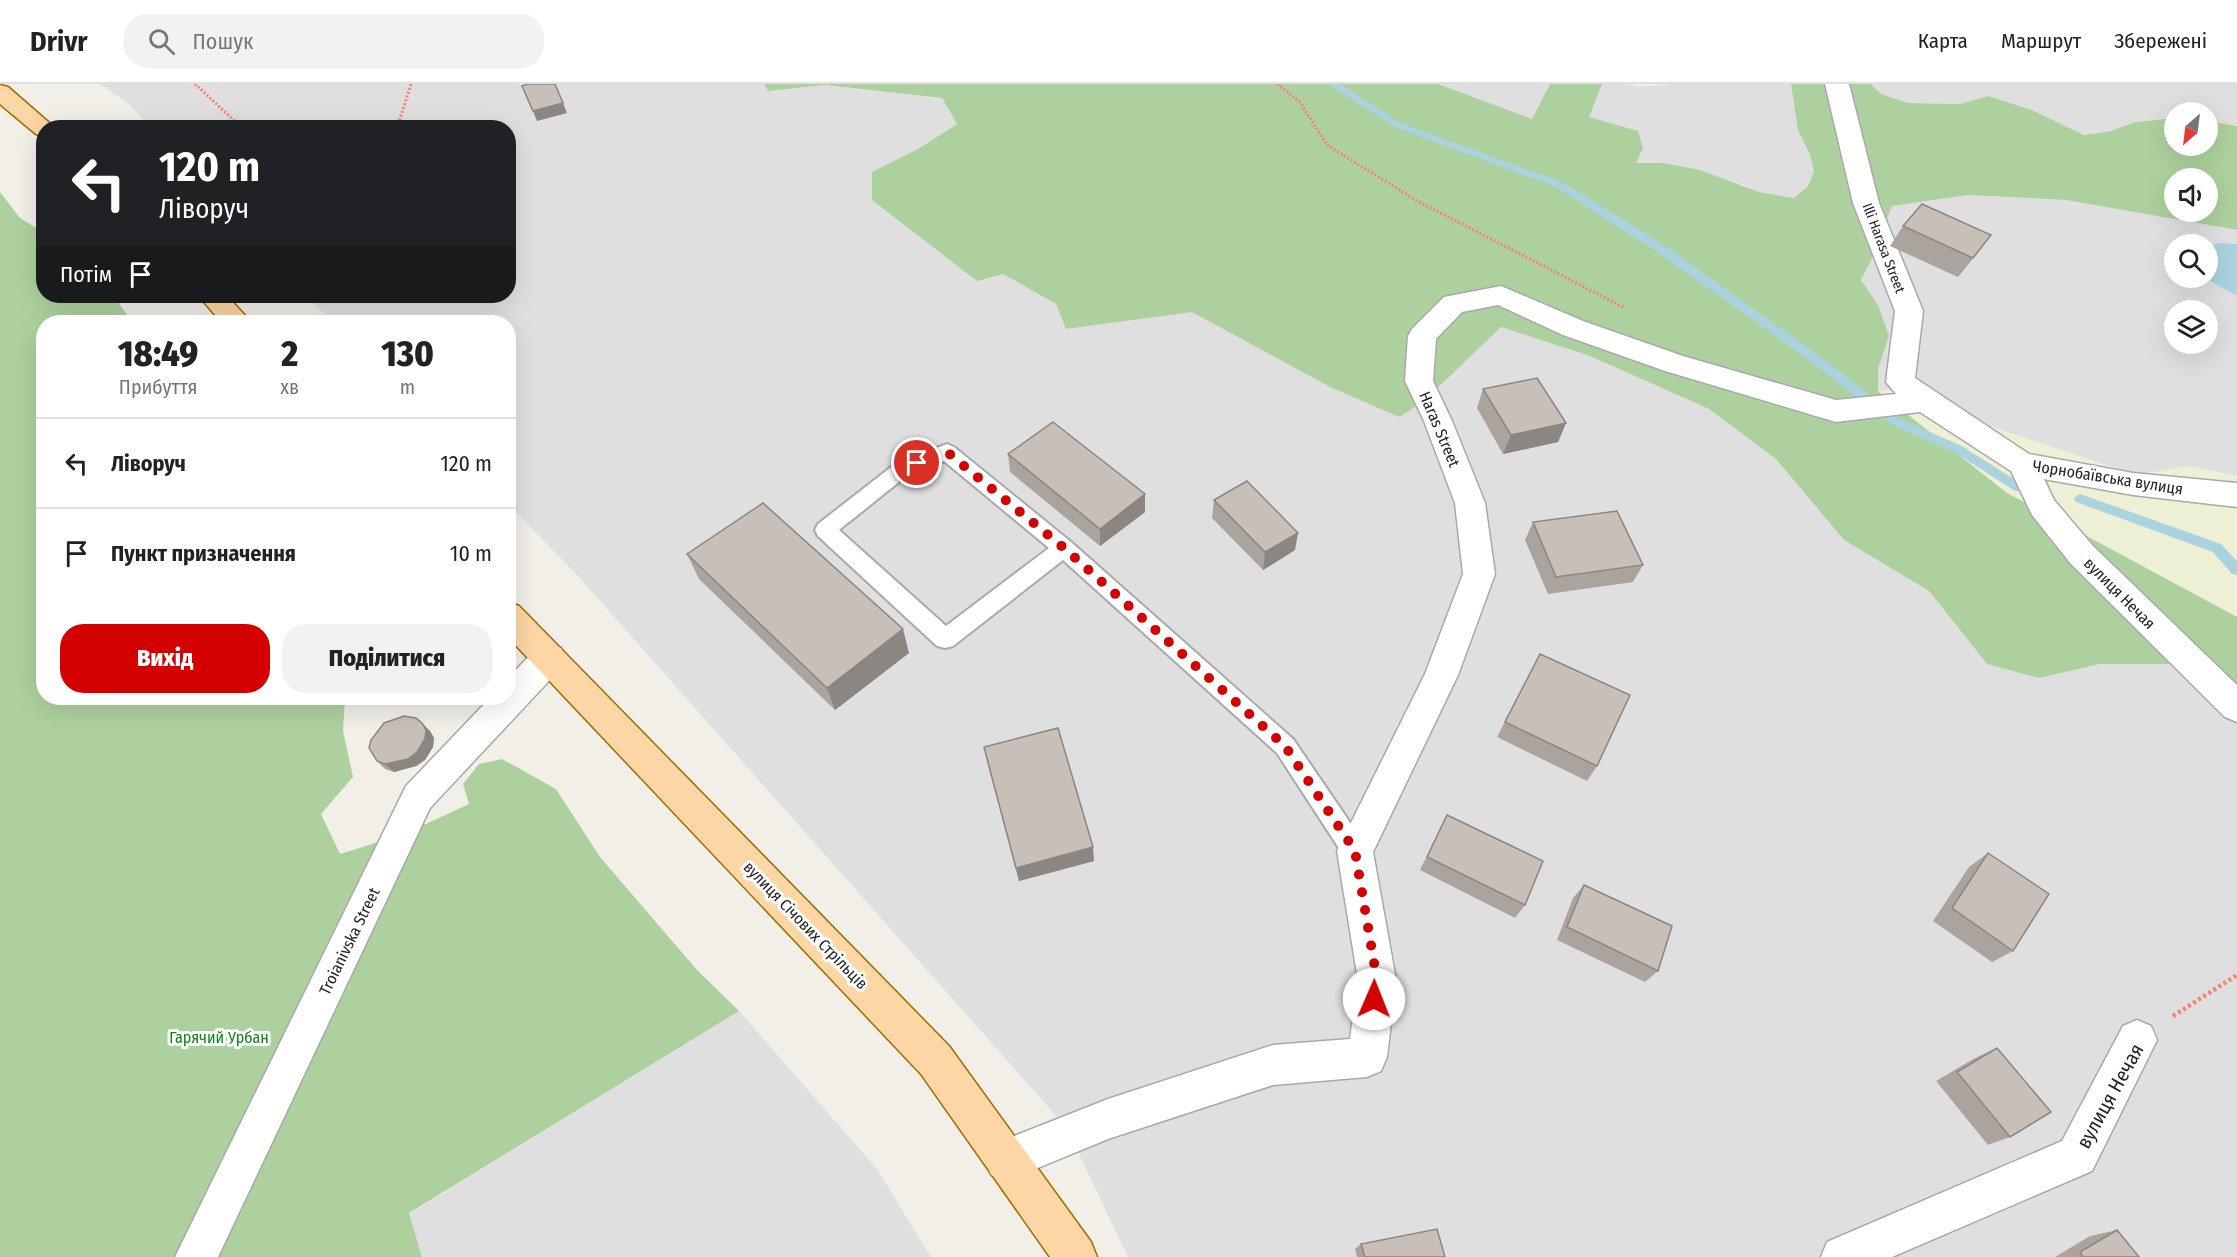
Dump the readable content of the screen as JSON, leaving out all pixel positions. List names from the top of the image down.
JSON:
{
  "streets": {
    "main road": ["вулиця Січових Стрільців"],
    "street": [
      "Illi Harasa Street",
      "Haras Street",
      "Чорнобаївська вулиця",
      "вулиця Нечая",
      "Troianivska Street"
    ]
  },
  "crossings": [
    ["Illi Harasa Street", "Haras Street"],
    ["Illi Harasa Street", "Чорнобаївська вулиця"],
    ["Haras Street", "Чорнобаївська вулиця"],
    ["Чорнобаївська вулиця", "вулиця Нечая"],
    ["вулиця Січових Стрільців", "Troianivska Street"]
  ],
  "parks": ["Гарячий Урбан"],
  "north": "bottom left",
  "page": {
    "header": "Drivr",
    "search": "Пошук",
    "nav": ["Карта", "Маршрут", "Збережені"],
    "turn": ["120 m", "Ліворуч"],
    "then": "Потім",
    "eta": [
      "18:49",
      "Прибуття",
      "2",
      "хв",
      "130",
      "m"
    ],
    "list": [
      {
        "name": "Ліворуч",
        "value": "120 m"
      },
      {
        "name": "Пункт призначення",
        "value": "10 m"
      }
    ],
    "buttons": ["Вихід", "Поділитися"]
  }
}
